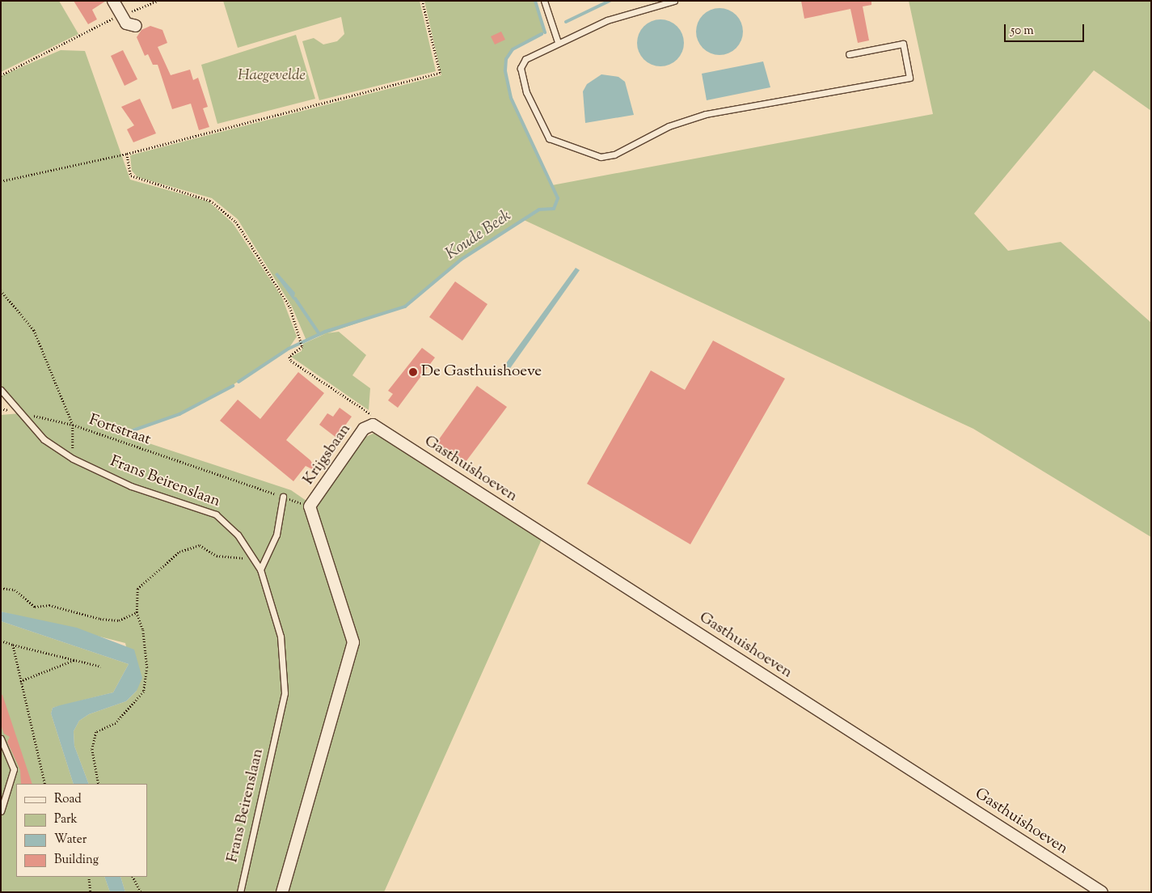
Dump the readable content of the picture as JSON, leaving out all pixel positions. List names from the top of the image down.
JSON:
{
  "streets": {
    "street": ["Krijgsbaan", "Gasthuishoeven"],
    "lane": ["Frans Beirenslaan"],
    "path": ["Fortstraat"]
  },
  "crossings": [
    ["Fortstraat", "Krijgsbaan"],
    ["Krijgsbaan", "Gasthuishoeven"]
  ],
  "water": ["Koude Beek"],
  "parks": ["Haegevelde"],
  "places": ["De Gasthuishoeve"],
  "legend": [
    "Road",
    "Park",
    "Water",
    "Building"
  ],
  "scale_bar": "50 m"
}
